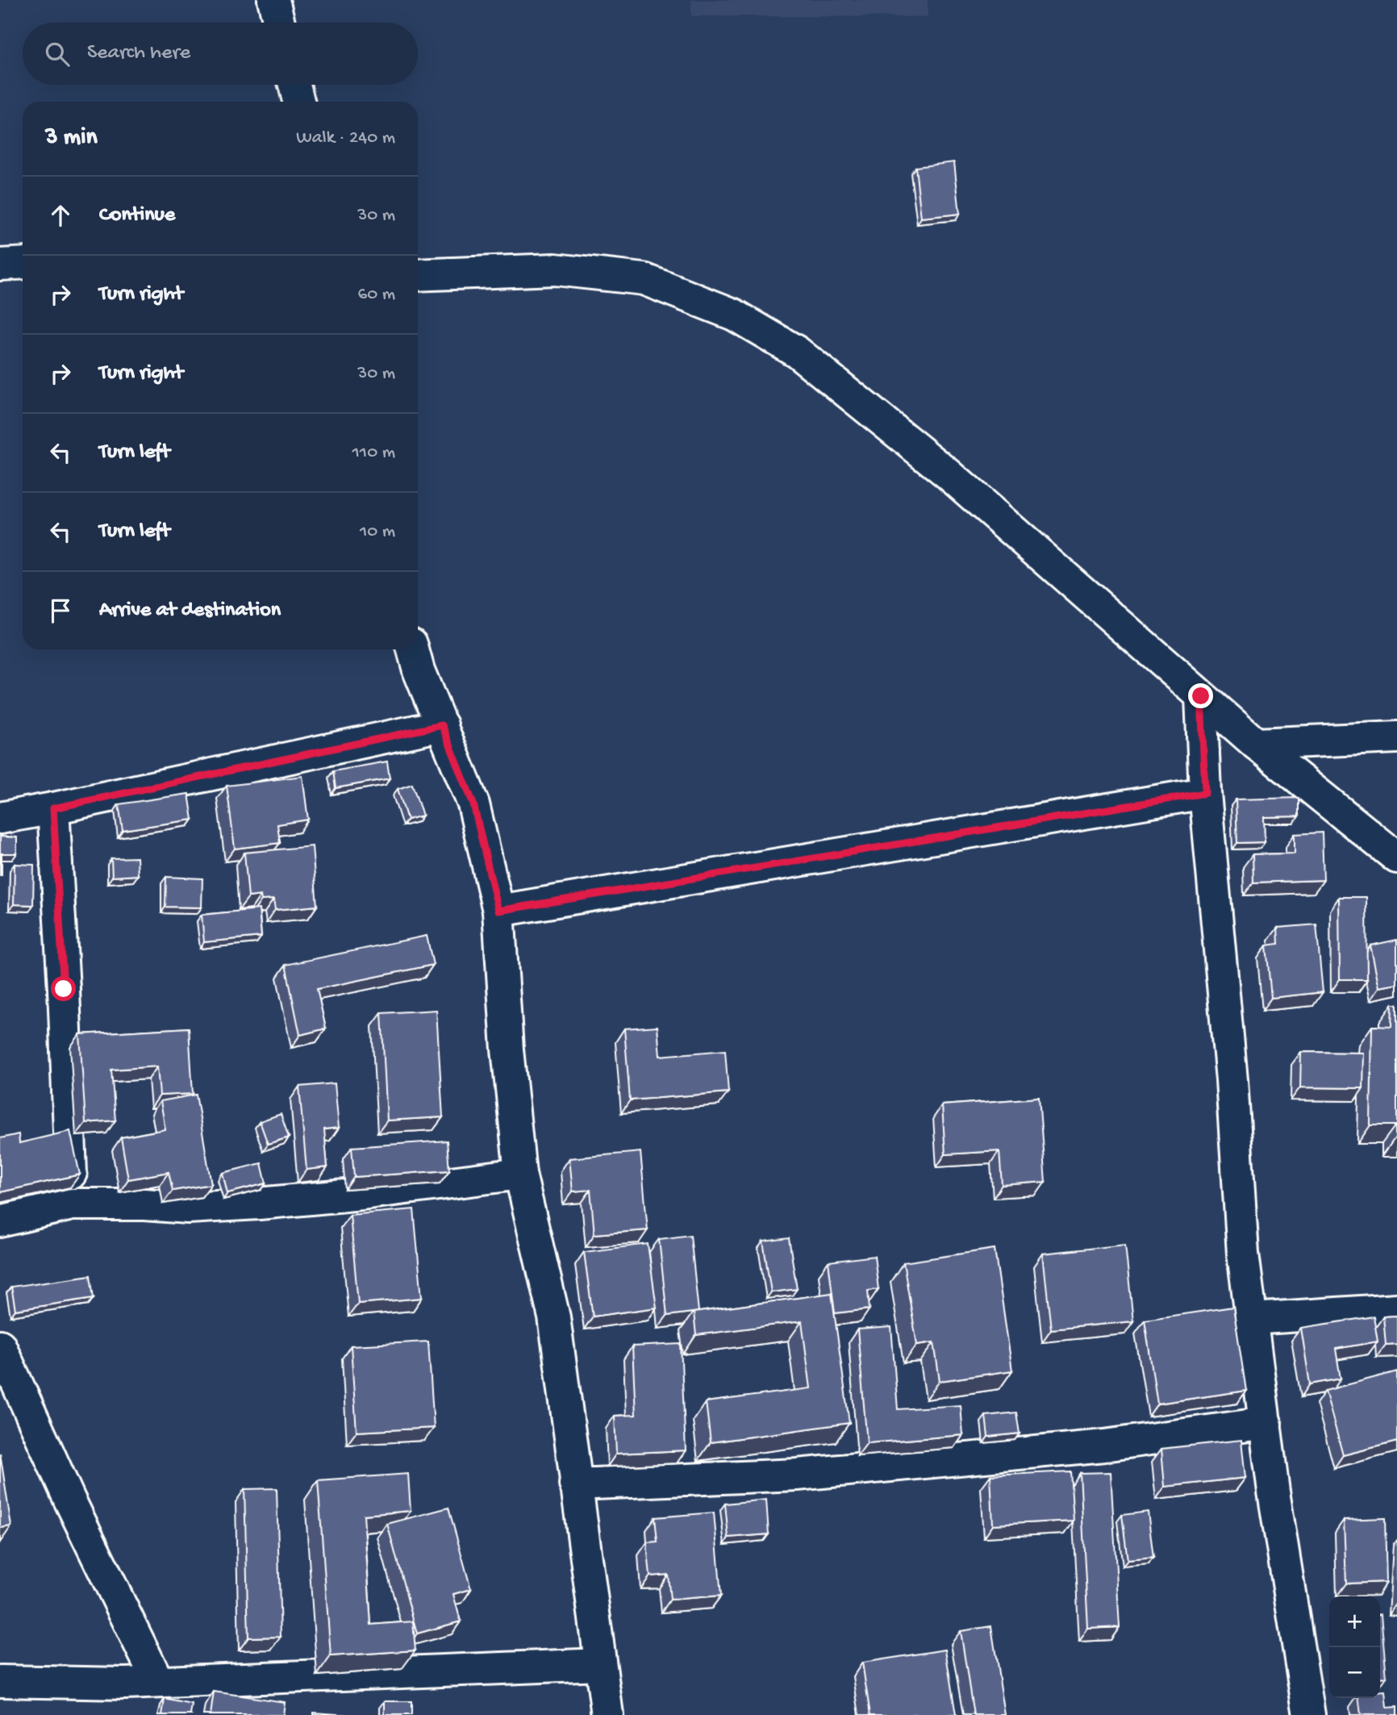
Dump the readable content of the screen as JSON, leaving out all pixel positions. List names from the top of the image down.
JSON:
{
  "page": {
    "search": "Search here",
    "heading": ["3 min", "Walk · 240 m"],
    "list": [
      ["Continue", "30 m"],
      ["Turn right", "60 m"],
      ["Turn right", "30 m"],
      ["Turn left", "110 m"],
      ["Turn left", "10 m"],
      "Arrive at destination"
    ],
    "map_buttons": ["+", "−"]
  }
}
